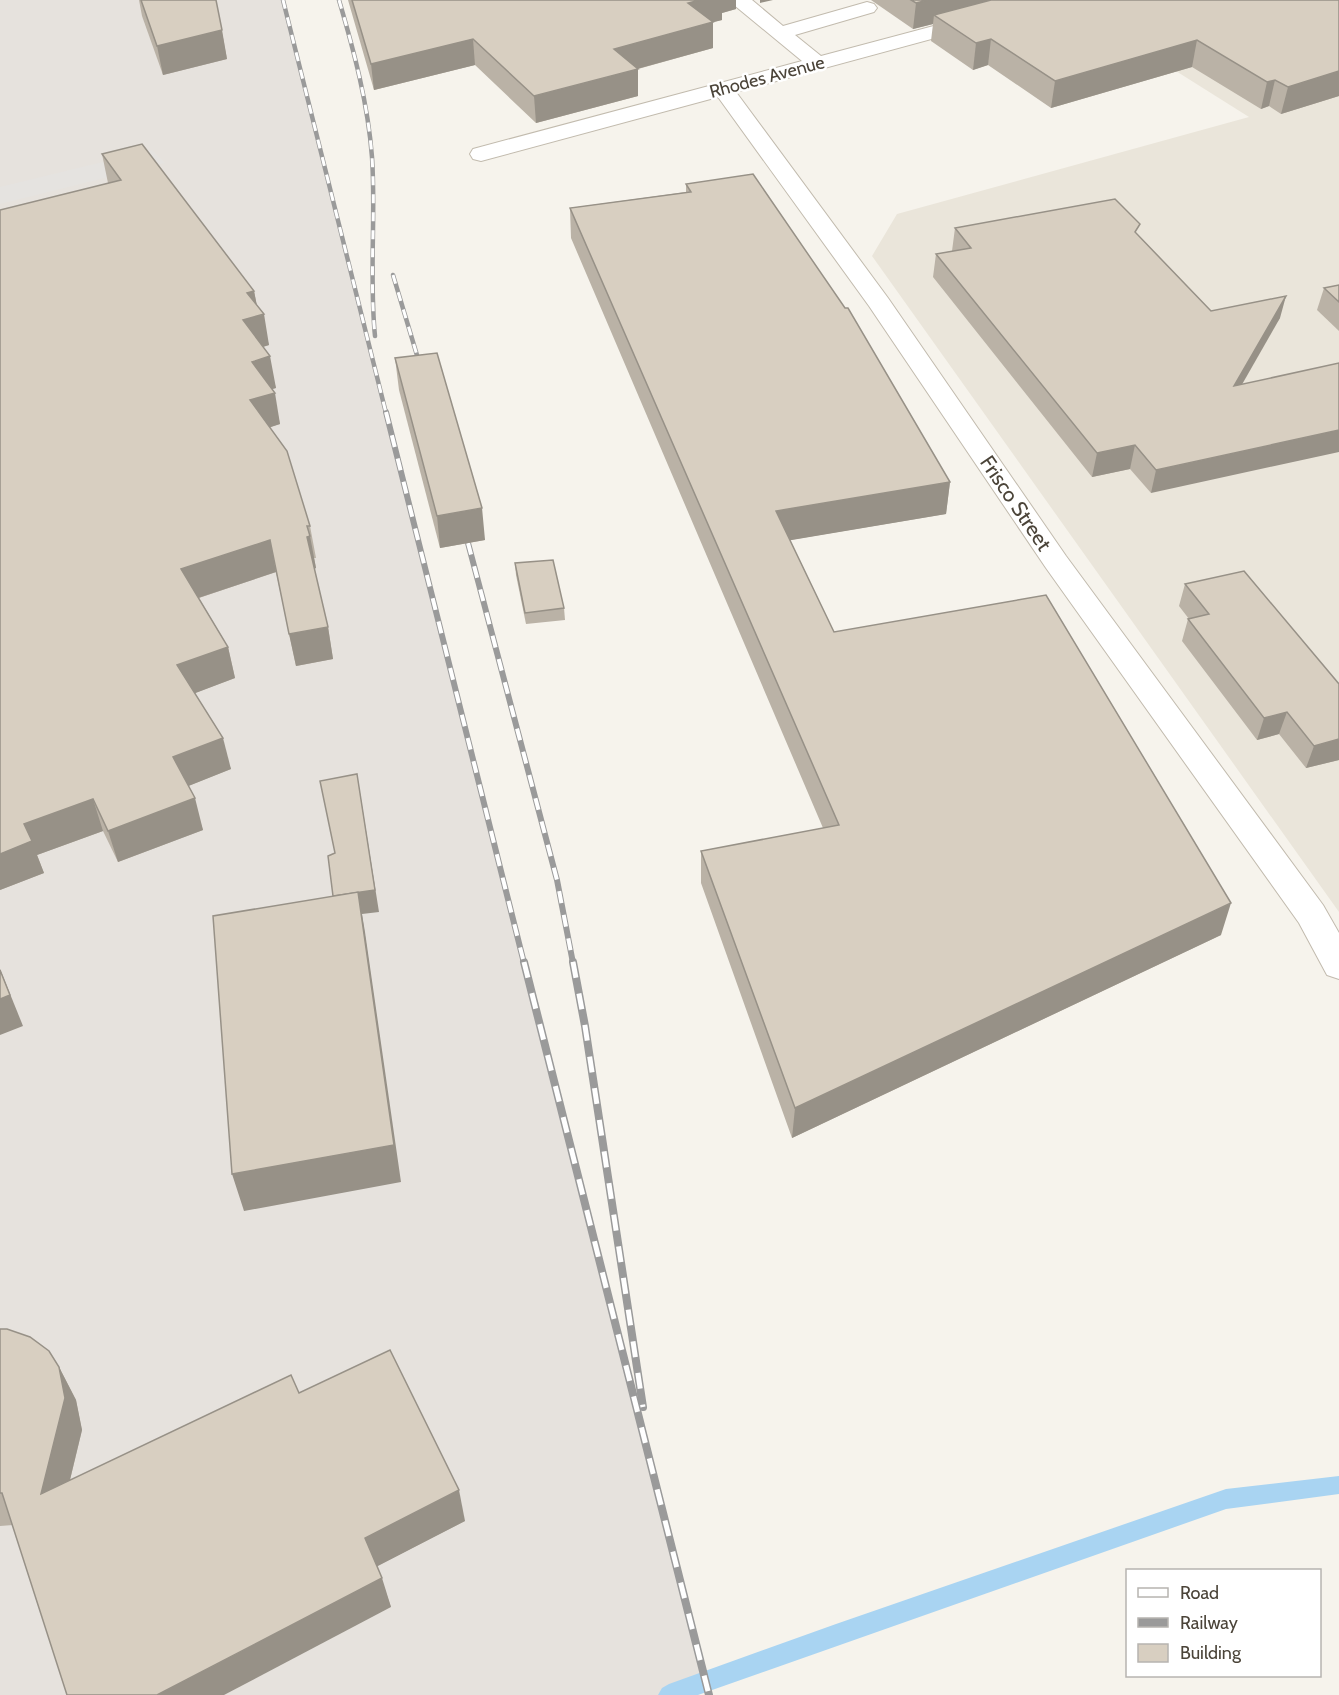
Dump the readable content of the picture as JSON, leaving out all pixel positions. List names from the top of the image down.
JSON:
{
  "streets": {
    "street": ["Rhodes Avenue", "Frisco Street"]
  },
  "crossings": [
    ["Rhodes Avenue", "Frisco Street"]
  ],
  "legend": ["Road", "Railway", "Building"]
}
